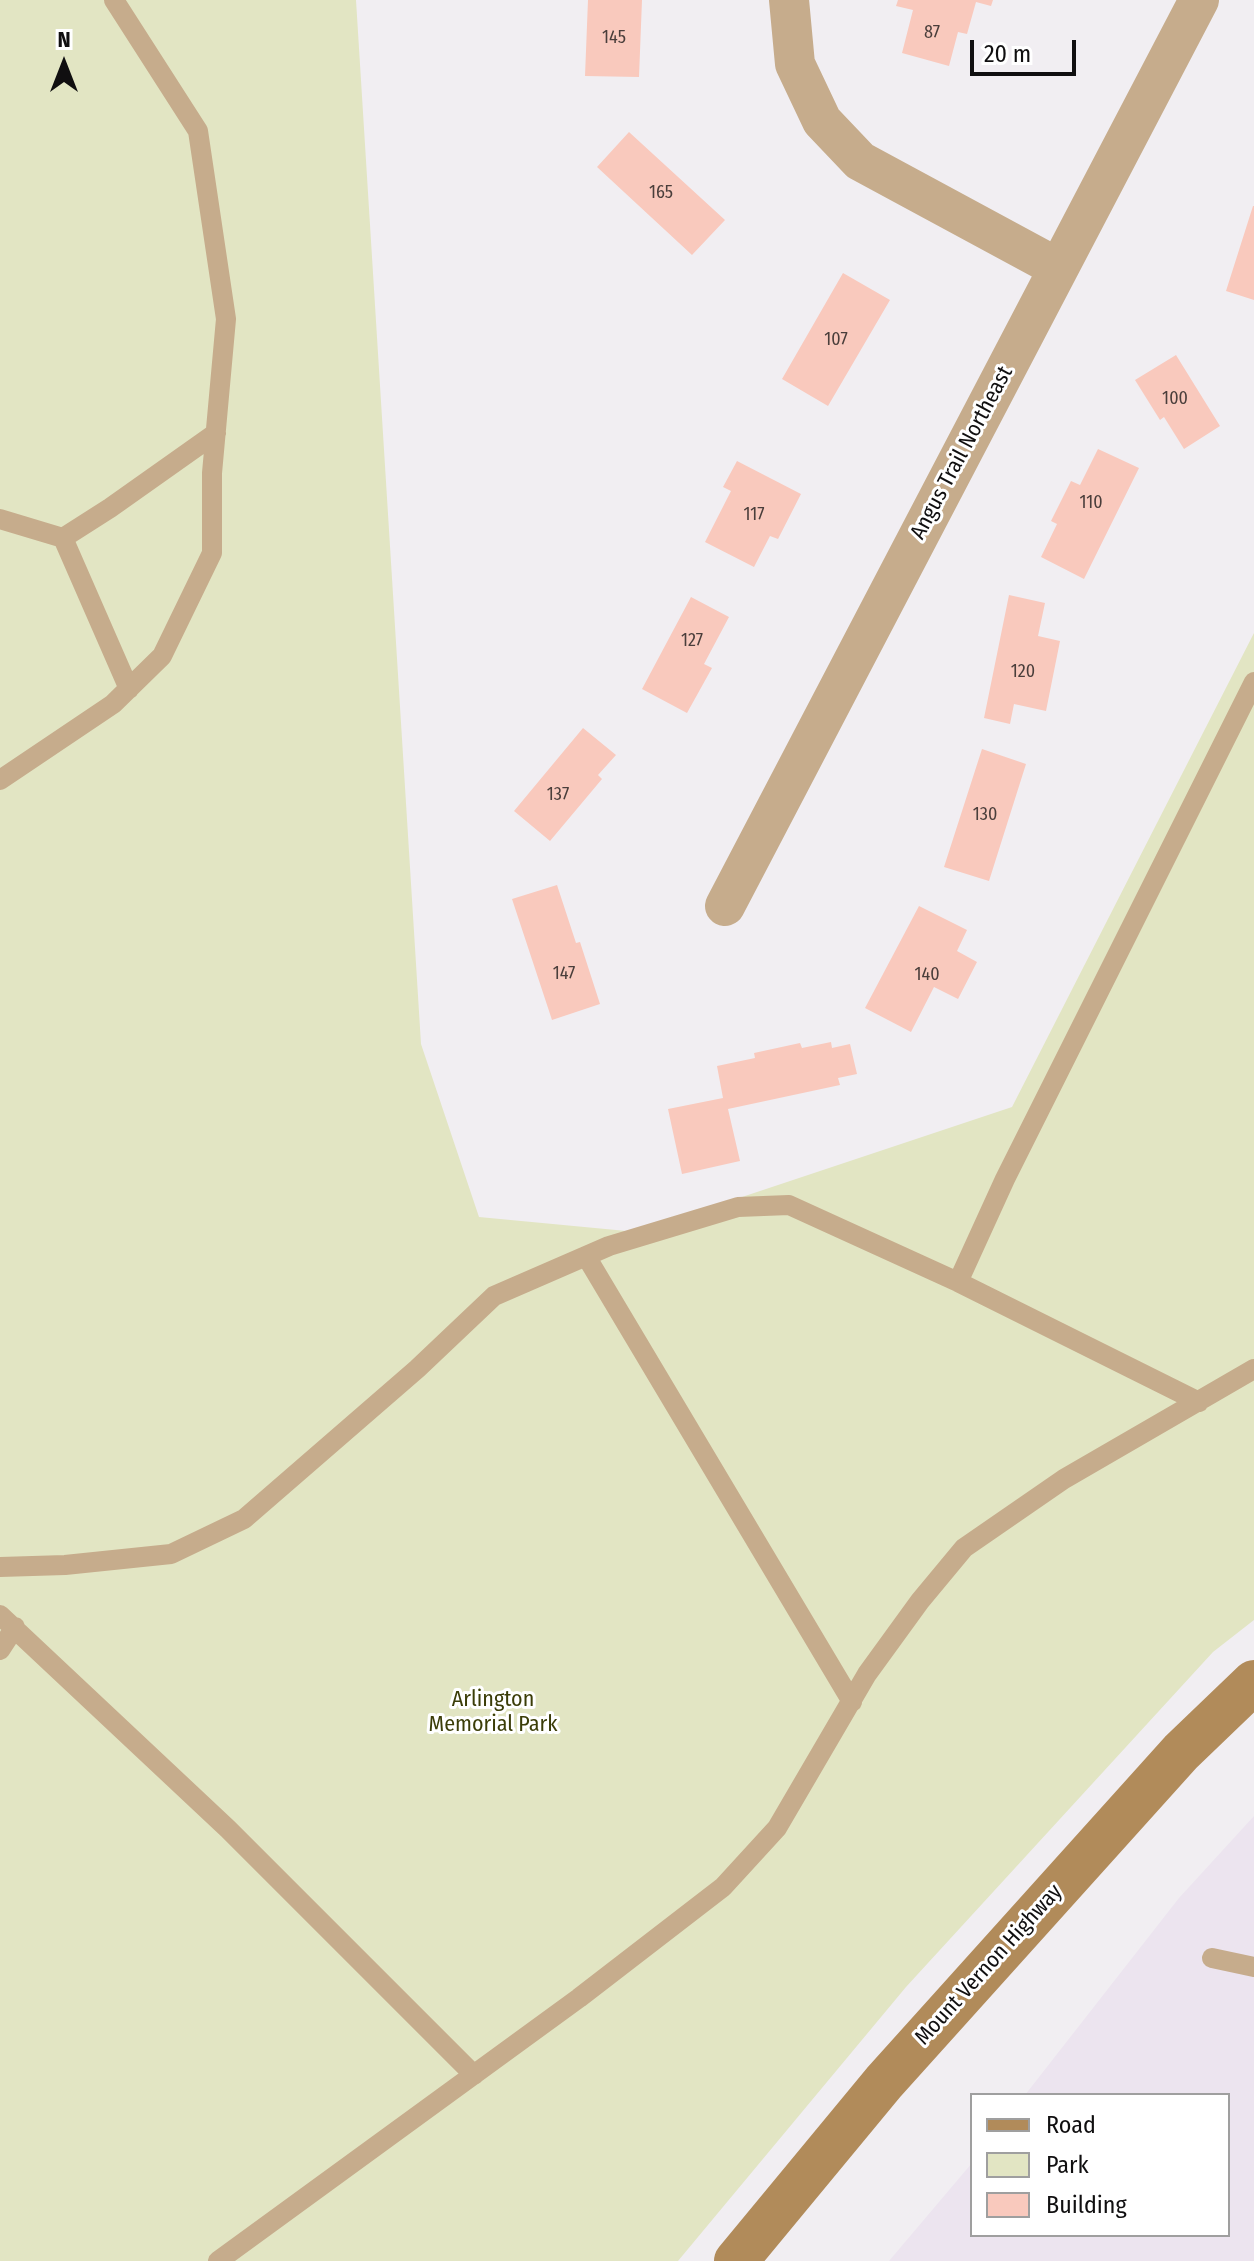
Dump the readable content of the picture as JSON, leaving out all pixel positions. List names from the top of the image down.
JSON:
{
  "streets": {
    "street": ["Angus Trail Northeast", "Mount Vernon Highway"]
  },
  "parks": ["Arlington Memorial Park"],
  "house_numbers": [
    "87",
    "145",
    "165",
    "107",
    "100",
    "110",
    "117",
    "127",
    "120",
    "137",
    "130",
    "147",
    "140"
  ],
  "legend": ["Road", "Park", "Building"],
  "scale_bar": "20 m",
  "north": "top"
}
